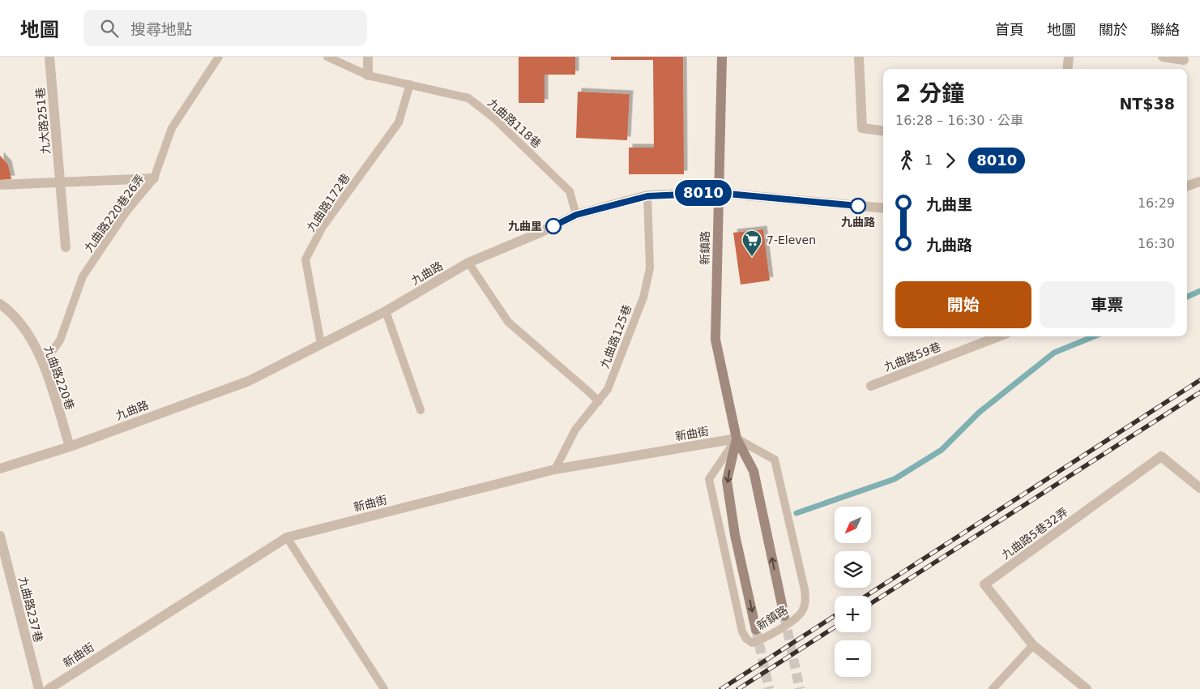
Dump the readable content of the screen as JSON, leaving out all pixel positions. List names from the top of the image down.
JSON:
{
  "streets": {
    "street": [
      "九大路251巷",
      "新鎮路",
      "九曲路",
      "九曲路59巷",
      "九曲路220巷",
      "新曲街",
      "九曲路5巷32弄",
      "九曲路237巷"
    ],
    "lane": [
      "九曲路118巷",
      "九曲路172巷",
      "九曲路220巷26弄",
      "九曲路125巷"
    ]
  },
  "crossings": [
    ["九曲路118巷", "九曲路172巷"],
    ["九曲路118巷", "九曲路"],
    ["九曲路172巷", "九曲路"],
    ["九曲路220巷26弄", "九曲路220巷"],
    ["新鎮路", "九曲路"],
    ["新鎮路", "新曲街"],
    ["九曲路", "九曲路125巷"],
    ["九曲路", "九曲路220巷"],
    ["九曲路125巷", "新曲街"]
  ],
  "places": {
    "other": ["九曲路", "九曲里"],
    "supermarket": ["7-Eleven"]
  },
  "lines": ["bus line 8010"],
  "north": "bottom left",
  "page": {
    "header": "地圖",
    "search": "搜尋地點",
    "nav": [
      "首頁",
      "地圖",
      "關於",
      "聯絡"
    ],
    "on_map": "8010",
    "heading": ["2 分鐘", "16:28 – 16:30 · 公車", "NT$38"],
    "legs": ["1", "8010"],
    "list": [
      {
        "name": "九曲里",
        "value": "16:29"
      },
      {
        "name": "九曲路",
        "value": "16:30"
      }
    ],
    "buttons": ["開始", "車票"],
    "map_buttons": ["+", "−"]
  }
}
